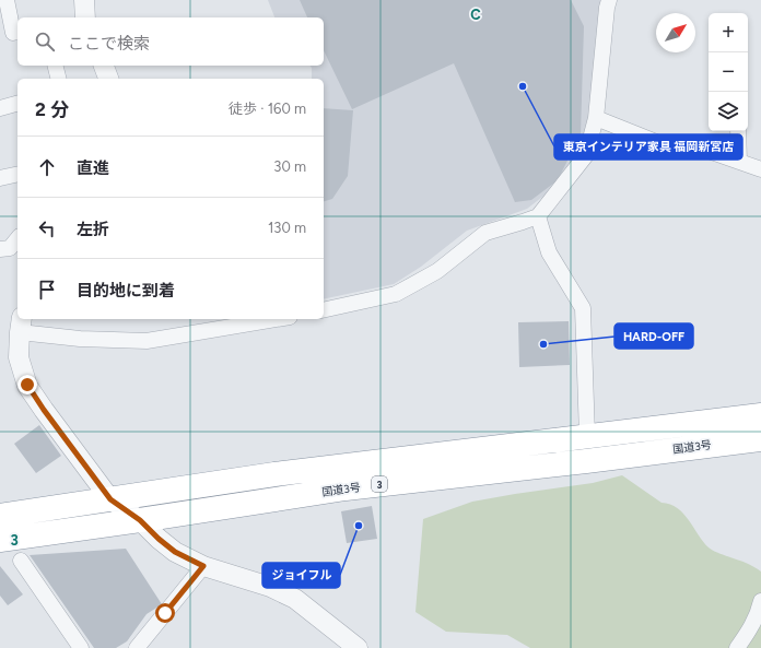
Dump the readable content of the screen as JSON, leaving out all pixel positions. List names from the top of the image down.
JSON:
{
  "streets": {
    "highway": ["国道3号", "3"]
  },
  "places": ["東京インテリア家具 福岡新宮店", "HARD-OFF", "ジョイフル"],
  "north": "top right",
  "page": {
    "map_buttons": ["+", "−"],
    "search": "ここで検索",
    "heading": ["2 分", "徒歩 · 160 m"],
    "list": [
      ["直進", "30 m"],
      ["左折", "130 m"],
      "目的地に到着"
    ]
  },
  "grid": {
    "columns": ["C"],
    "rows": ["3"]
  }
}
